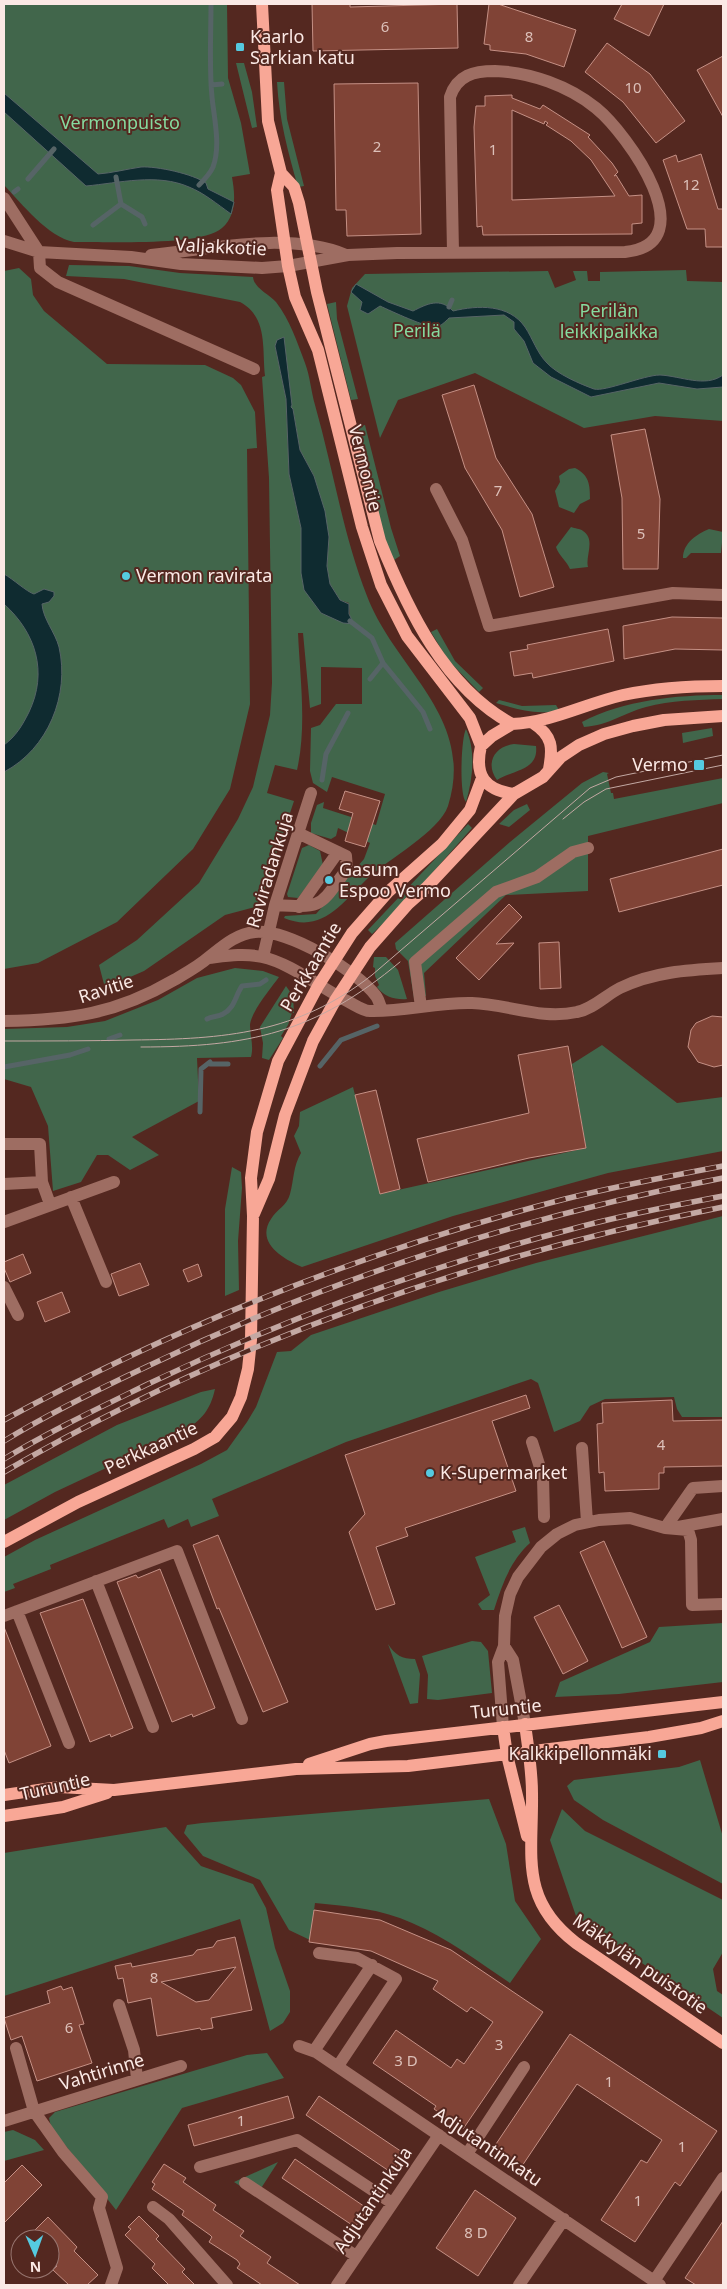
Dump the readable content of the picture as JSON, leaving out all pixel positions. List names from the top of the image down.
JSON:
{
  "streets": {
    "main road": [
      "Vermontie",
      "Perkkaantie",
      "Turuntie",
      "Mäkkylän puistotie"
    ],
    "street": [
      "Valjakkotie",
      "Raviradankuja",
      "Ravitie",
      "Vahtirinne",
      "Adjutantinkatu",
      "Adjutantinkuja"
    ]
  },
  "crossings": [
    ["Valjakkotie", "Vermontie"],
    ["Vermontie", "Perkkaantie"],
    ["Raviradankuja", "Ravitie"],
    ["Perkkaantie", "Ravitie"],
    ["Turuntie", "Mäkkylän puistotie"],
    ["Adjutantinkatu", "Adjutantinkuja"]
  ],
  "parks": ["Vermonpuisto", "Perilän leikkipaikka", "Perilä"],
  "places": {
    "transit": ["Kaarlo Sarkian katu", "Vermo", "Kalkkipellonmäki"],
    "other": ["Vermon ravirata", "Gasum Espoo Vermo", "K-Supermarket"]
  },
  "house_numbers": [
    "6",
    "8",
    "10",
    "2",
    "1",
    "12",
    "7",
    "5",
    "4",
    "8",
    "6",
    "3",
    "3 D",
    "1",
    "1",
    "1",
    "1",
    "8 D"
  ],
  "north": "bottom"
}
